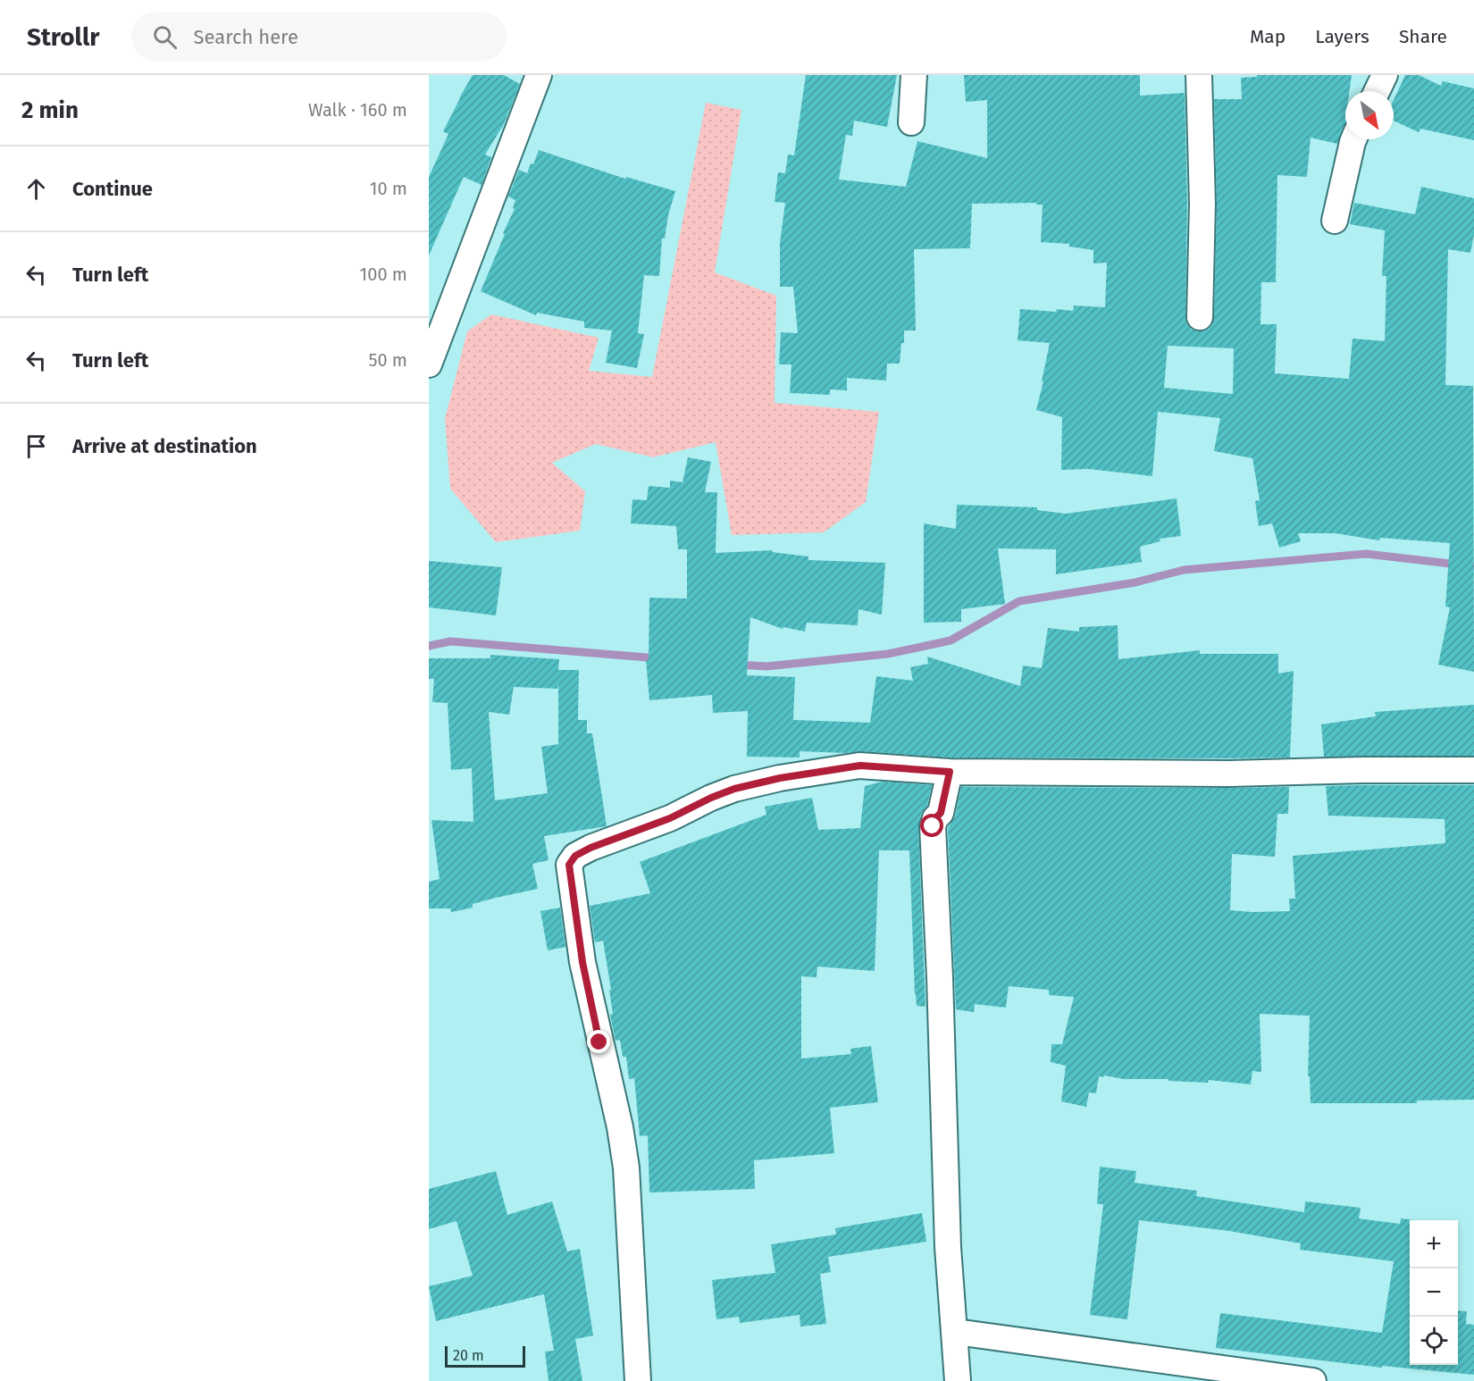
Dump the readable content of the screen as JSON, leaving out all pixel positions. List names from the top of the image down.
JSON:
{
  "scale_bar": "20 m",
  "north": "bottom right",
  "page": {
    "header": "Strollr",
    "search": "Search here",
    "nav": ["Map", "Layers", "Share"],
    "heading": ["2 min", "Walk · 160 m"],
    "list": [
      ["Continue", "10 m"],
      ["Turn left", "100 m"],
      ["Turn left", "50 m"],
      "Arrive at destination"
    ],
    "map_buttons": ["+", "−"],
    "scale": "20 m"
  }
}
